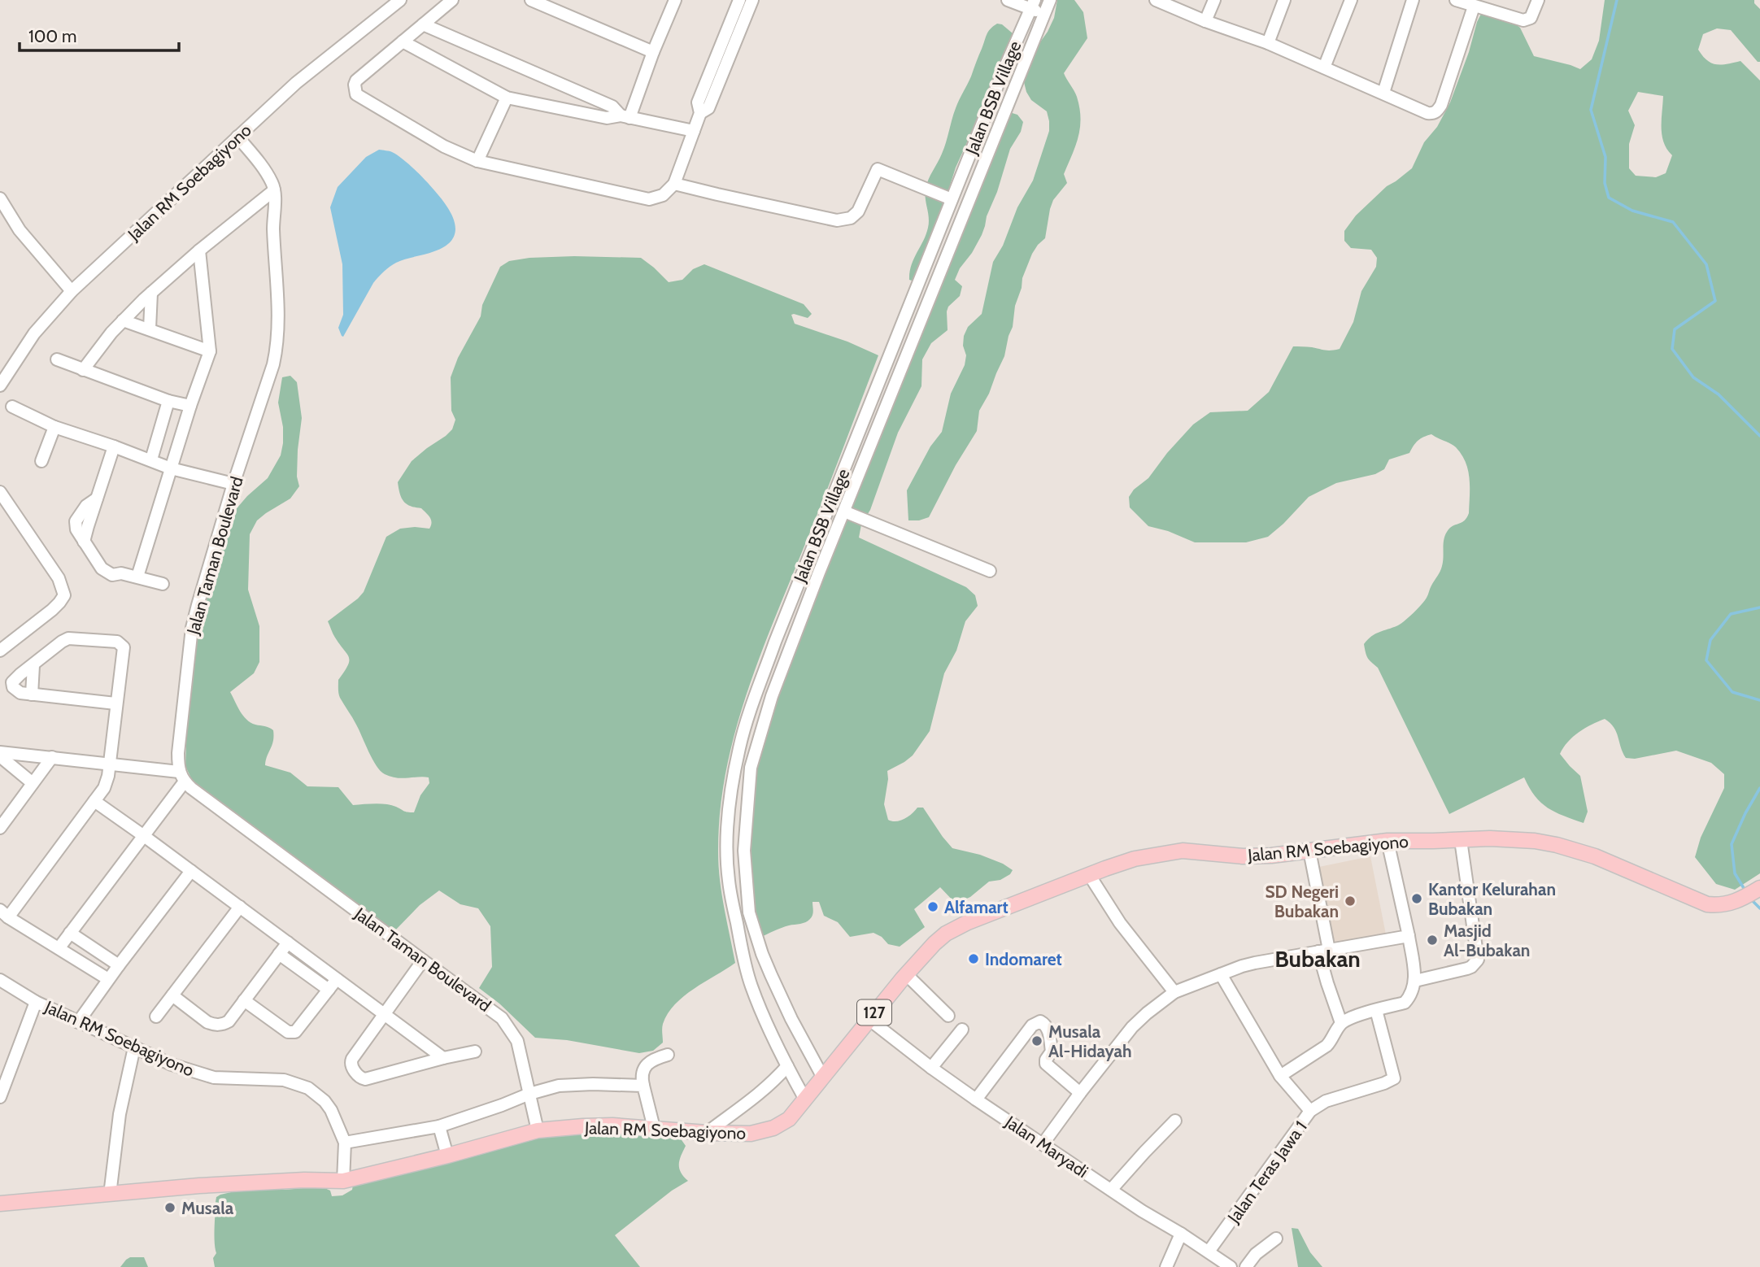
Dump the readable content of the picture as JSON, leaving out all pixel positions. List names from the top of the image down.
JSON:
{
  "streets": {
    "main road": ["Jalan RM Soebagiyono", "127"],
    "street": [
      "Jalan BSB Village",
      "Jalan Taman Boulevard",
      "Jalan Maryadi",
      "Jalan Teras Jawa 1"
    ]
  },
  "crossings": [
    ["Jalan BSB Village", "Jalan RM Soebagiyono"],
    ["Jalan RM Soebagiyono", "Jalan Taman Boulevard"],
    ["Jalan RM Soebagiyono", "Jalan Maryadi"],
    ["Jalan Maryadi", "Jalan Teras Jawa 1"]
  ],
  "districts": ["Bubakan"],
  "places": [
    "Kantor Kelurahan Bubakan",
    "SD Negeri Bubakan",
    "Alfamart",
    "Masjid Al-Bubakan",
    "Indomaret",
    "Musala Al-Hidayah",
    "Musala"
  ],
  "scale_bar": "100 m"
}
